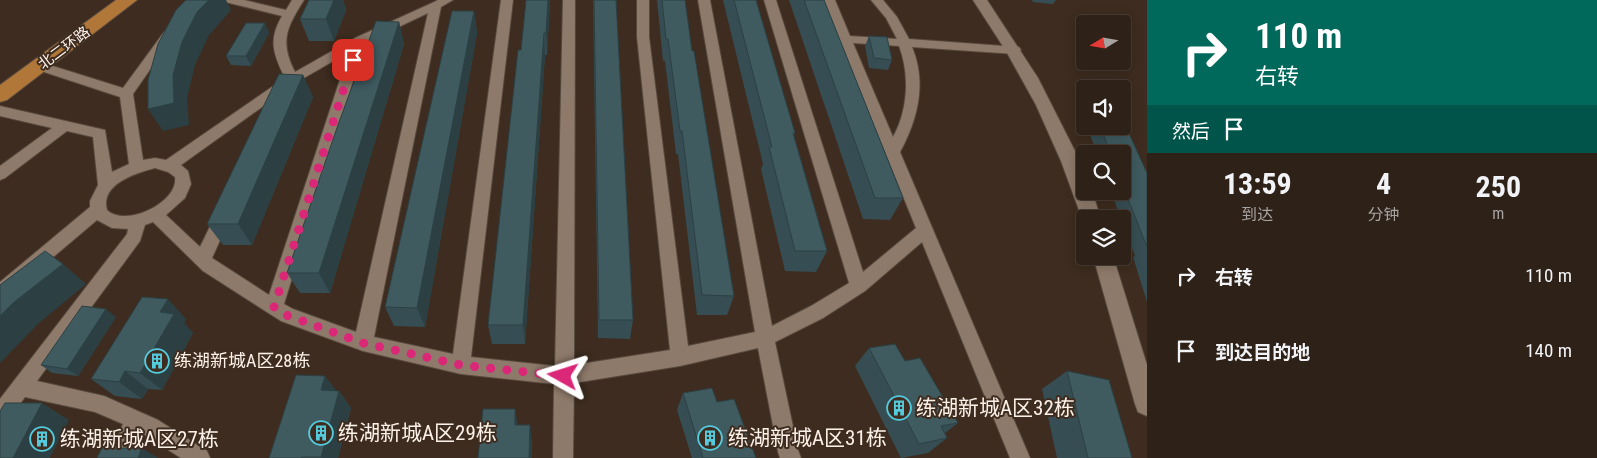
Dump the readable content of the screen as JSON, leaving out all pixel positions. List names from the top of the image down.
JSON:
{
  "streets": {
    "main road": ["北二环路"]
  },
  "places": {
    "building": [
      "练湖新城A区28栋",
      "练湖新城A区32栋",
      "练湖新城A区29栋",
      "练湖新城A区31栋",
      "练湖新城A区27栋"
    ]
  },
  "north": "left",
  "page": {
    "turn": ["110 m", "右转"],
    "then": "然后",
    "eta": [
      "13:59",
      "到达",
      "4",
      "分钟",
      "250",
      "m"
    ],
    "list": [
      {
        "name": "右转",
        "value": "110 m"
      },
      {
        "name": "到达目的地",
        "value": "140 m"
      }
    ]
  }
}
